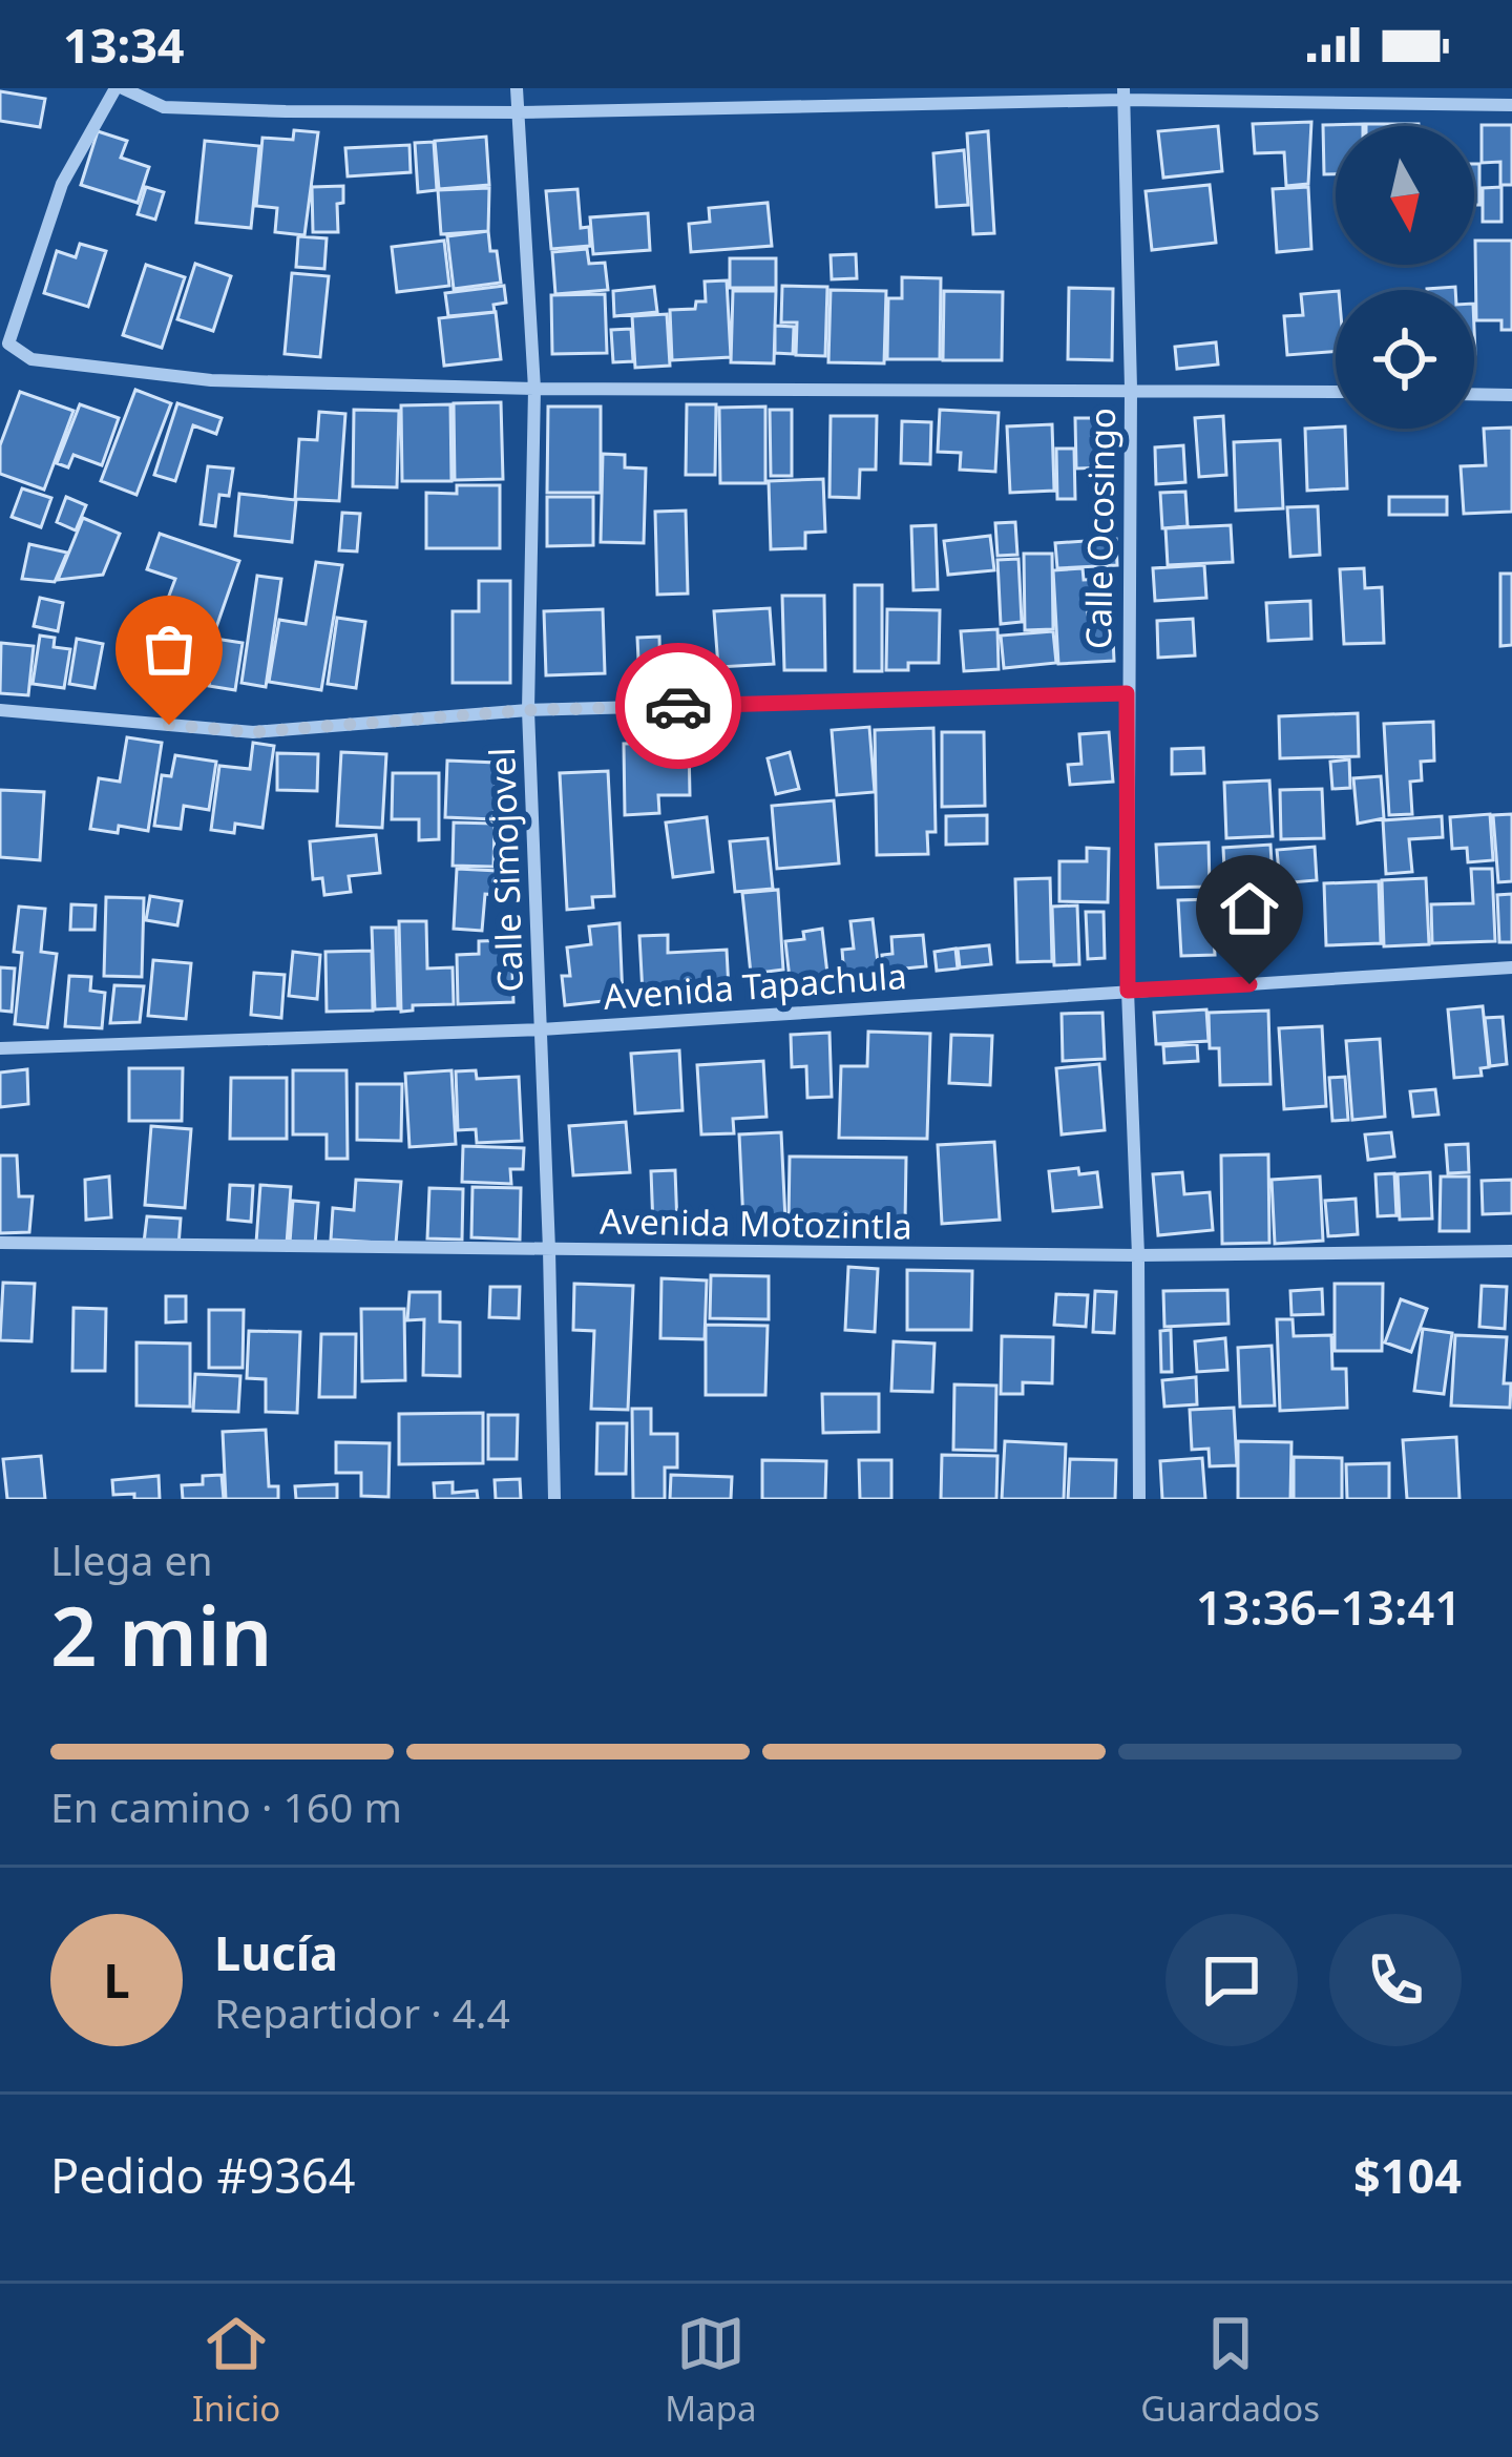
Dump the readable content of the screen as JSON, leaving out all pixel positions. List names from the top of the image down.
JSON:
{
  "streets": {
    "street": [
      "Calle Ocosingo",
      "Calle Simojovel",
      "Avenida Tapachula",
      "Avenida Motozintla"
    ]
  },
  "crossings": [
    ["Calle Ocosingo", "Avenida Tapachula"],
    ["Calle Ocosingo", "Avenida Motozintla"],
    ["Calle Simojovel", "Avenida Tapachula"],
    ["Calle Simojovel", "Avenida Motozintla"]
  ],
  "north": "bottom",
  "page": {
    "status": "13:34",
    "heading": ["2 min", "Llega en", "13:36–13:41"],
    "panel": [
      "Lucía",
      "Repartidor · 4.4",
      "Pedido #9364",
      "$104"
    ],
    "bar": "En camino · 160 m",
    "round": "L",
    "tabs": ["Inicio", "Mapa", "Guardados"]
  }
}
